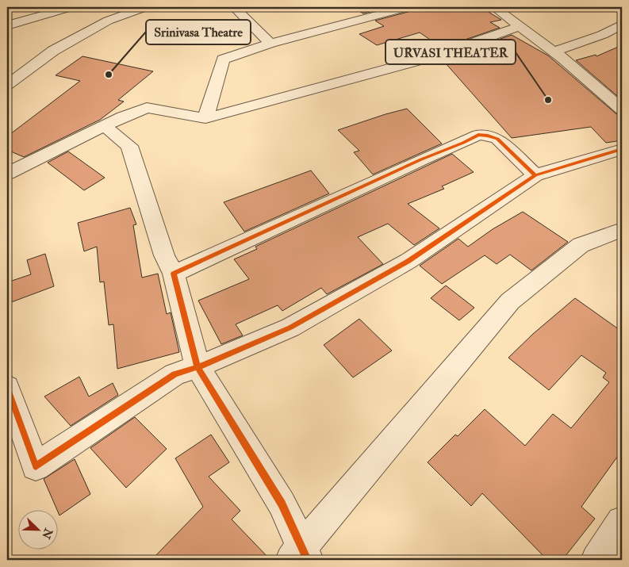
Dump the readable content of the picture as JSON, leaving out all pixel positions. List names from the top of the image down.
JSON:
{
  "places": ["Srinivasa Theatre", "URVASI THEATER"],
  "north": "bottom right"
}
